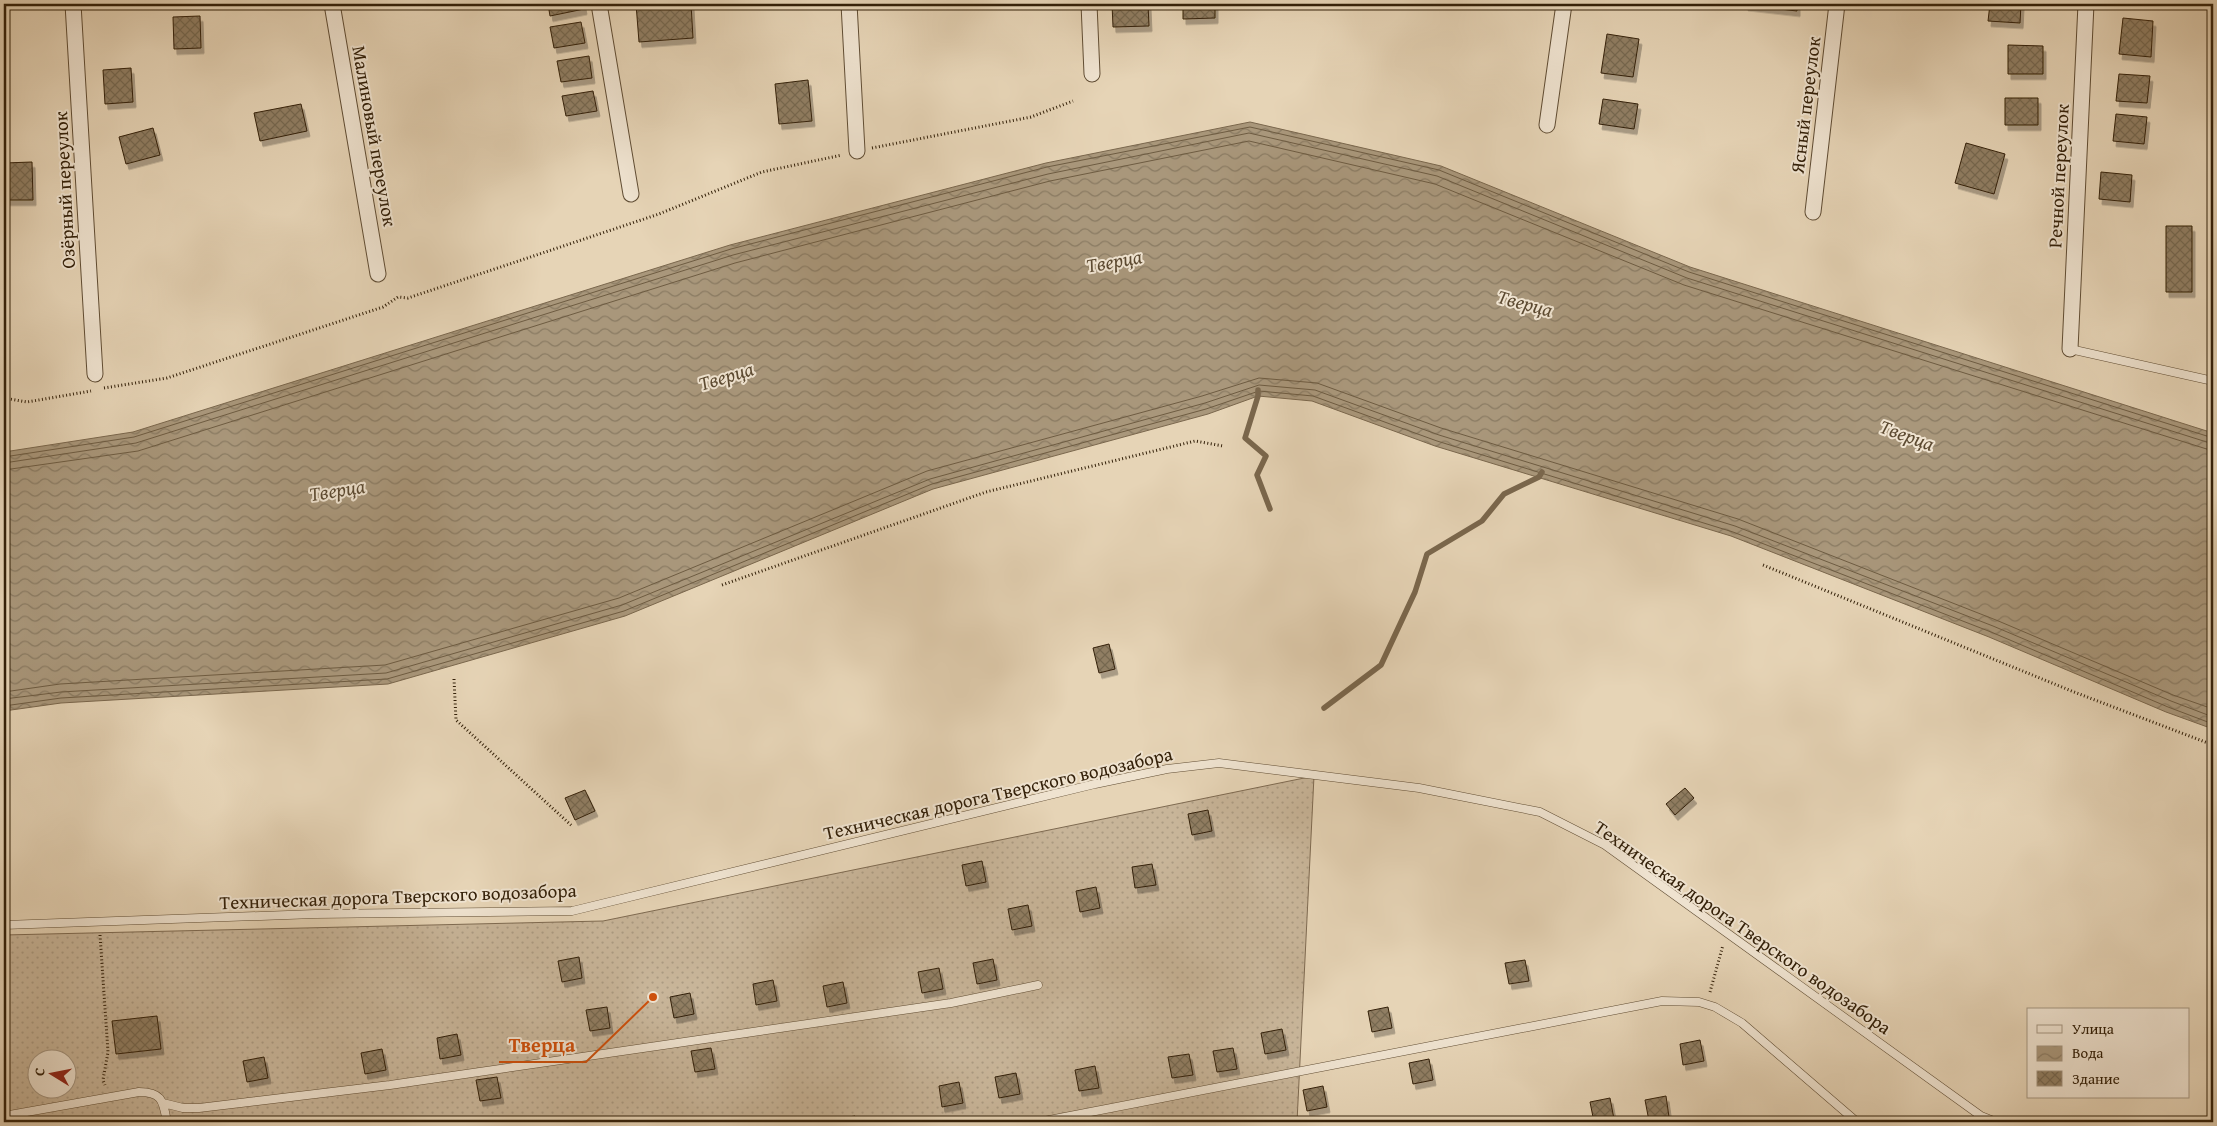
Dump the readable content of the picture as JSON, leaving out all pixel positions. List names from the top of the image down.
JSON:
{
  "streets": {
    "street": [
      "Ясный переулок",
      "Малиновый переулок",
      "Речной переулок",
      "Озёрный переулок"
    ],
    "lane": ["Техническая дорога Тверского водозабора"]
  },
  "water": ["Тверца"],
  "places": ["Тверца"],
  "legend": ["Улица", "Вода", "Здание"],
  "north": "left"
}
